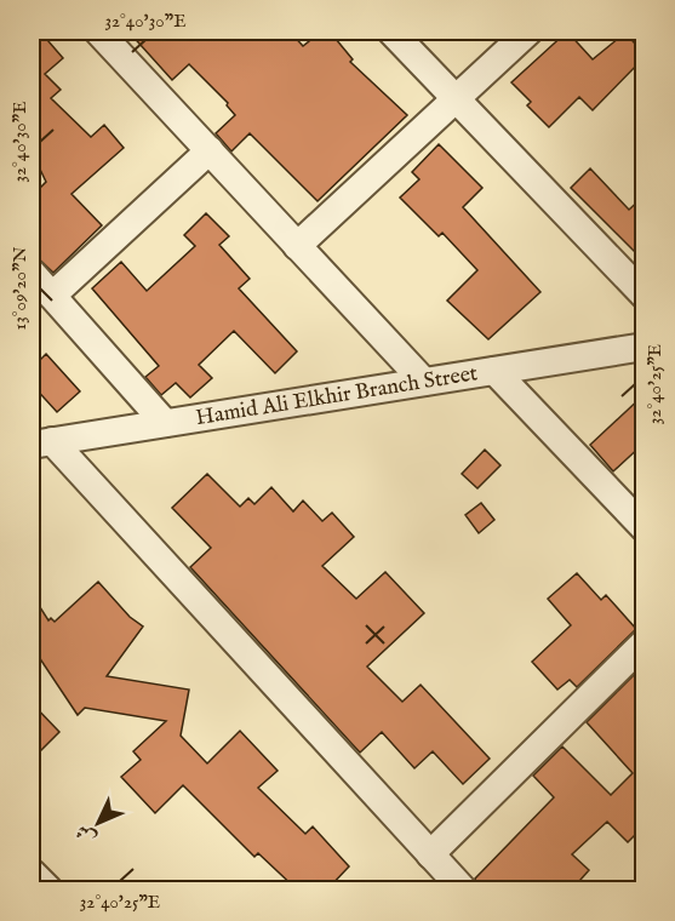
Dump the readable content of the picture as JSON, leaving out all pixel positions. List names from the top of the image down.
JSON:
{
  "streets": {
    "street": ["Hamid Ali Elkhir Branch Street"]
  },
  "north": "bottom left",
  "coordinates": ["32°40'30\"E", "13°09'20\"N", "32°40'25\"E"]
}
